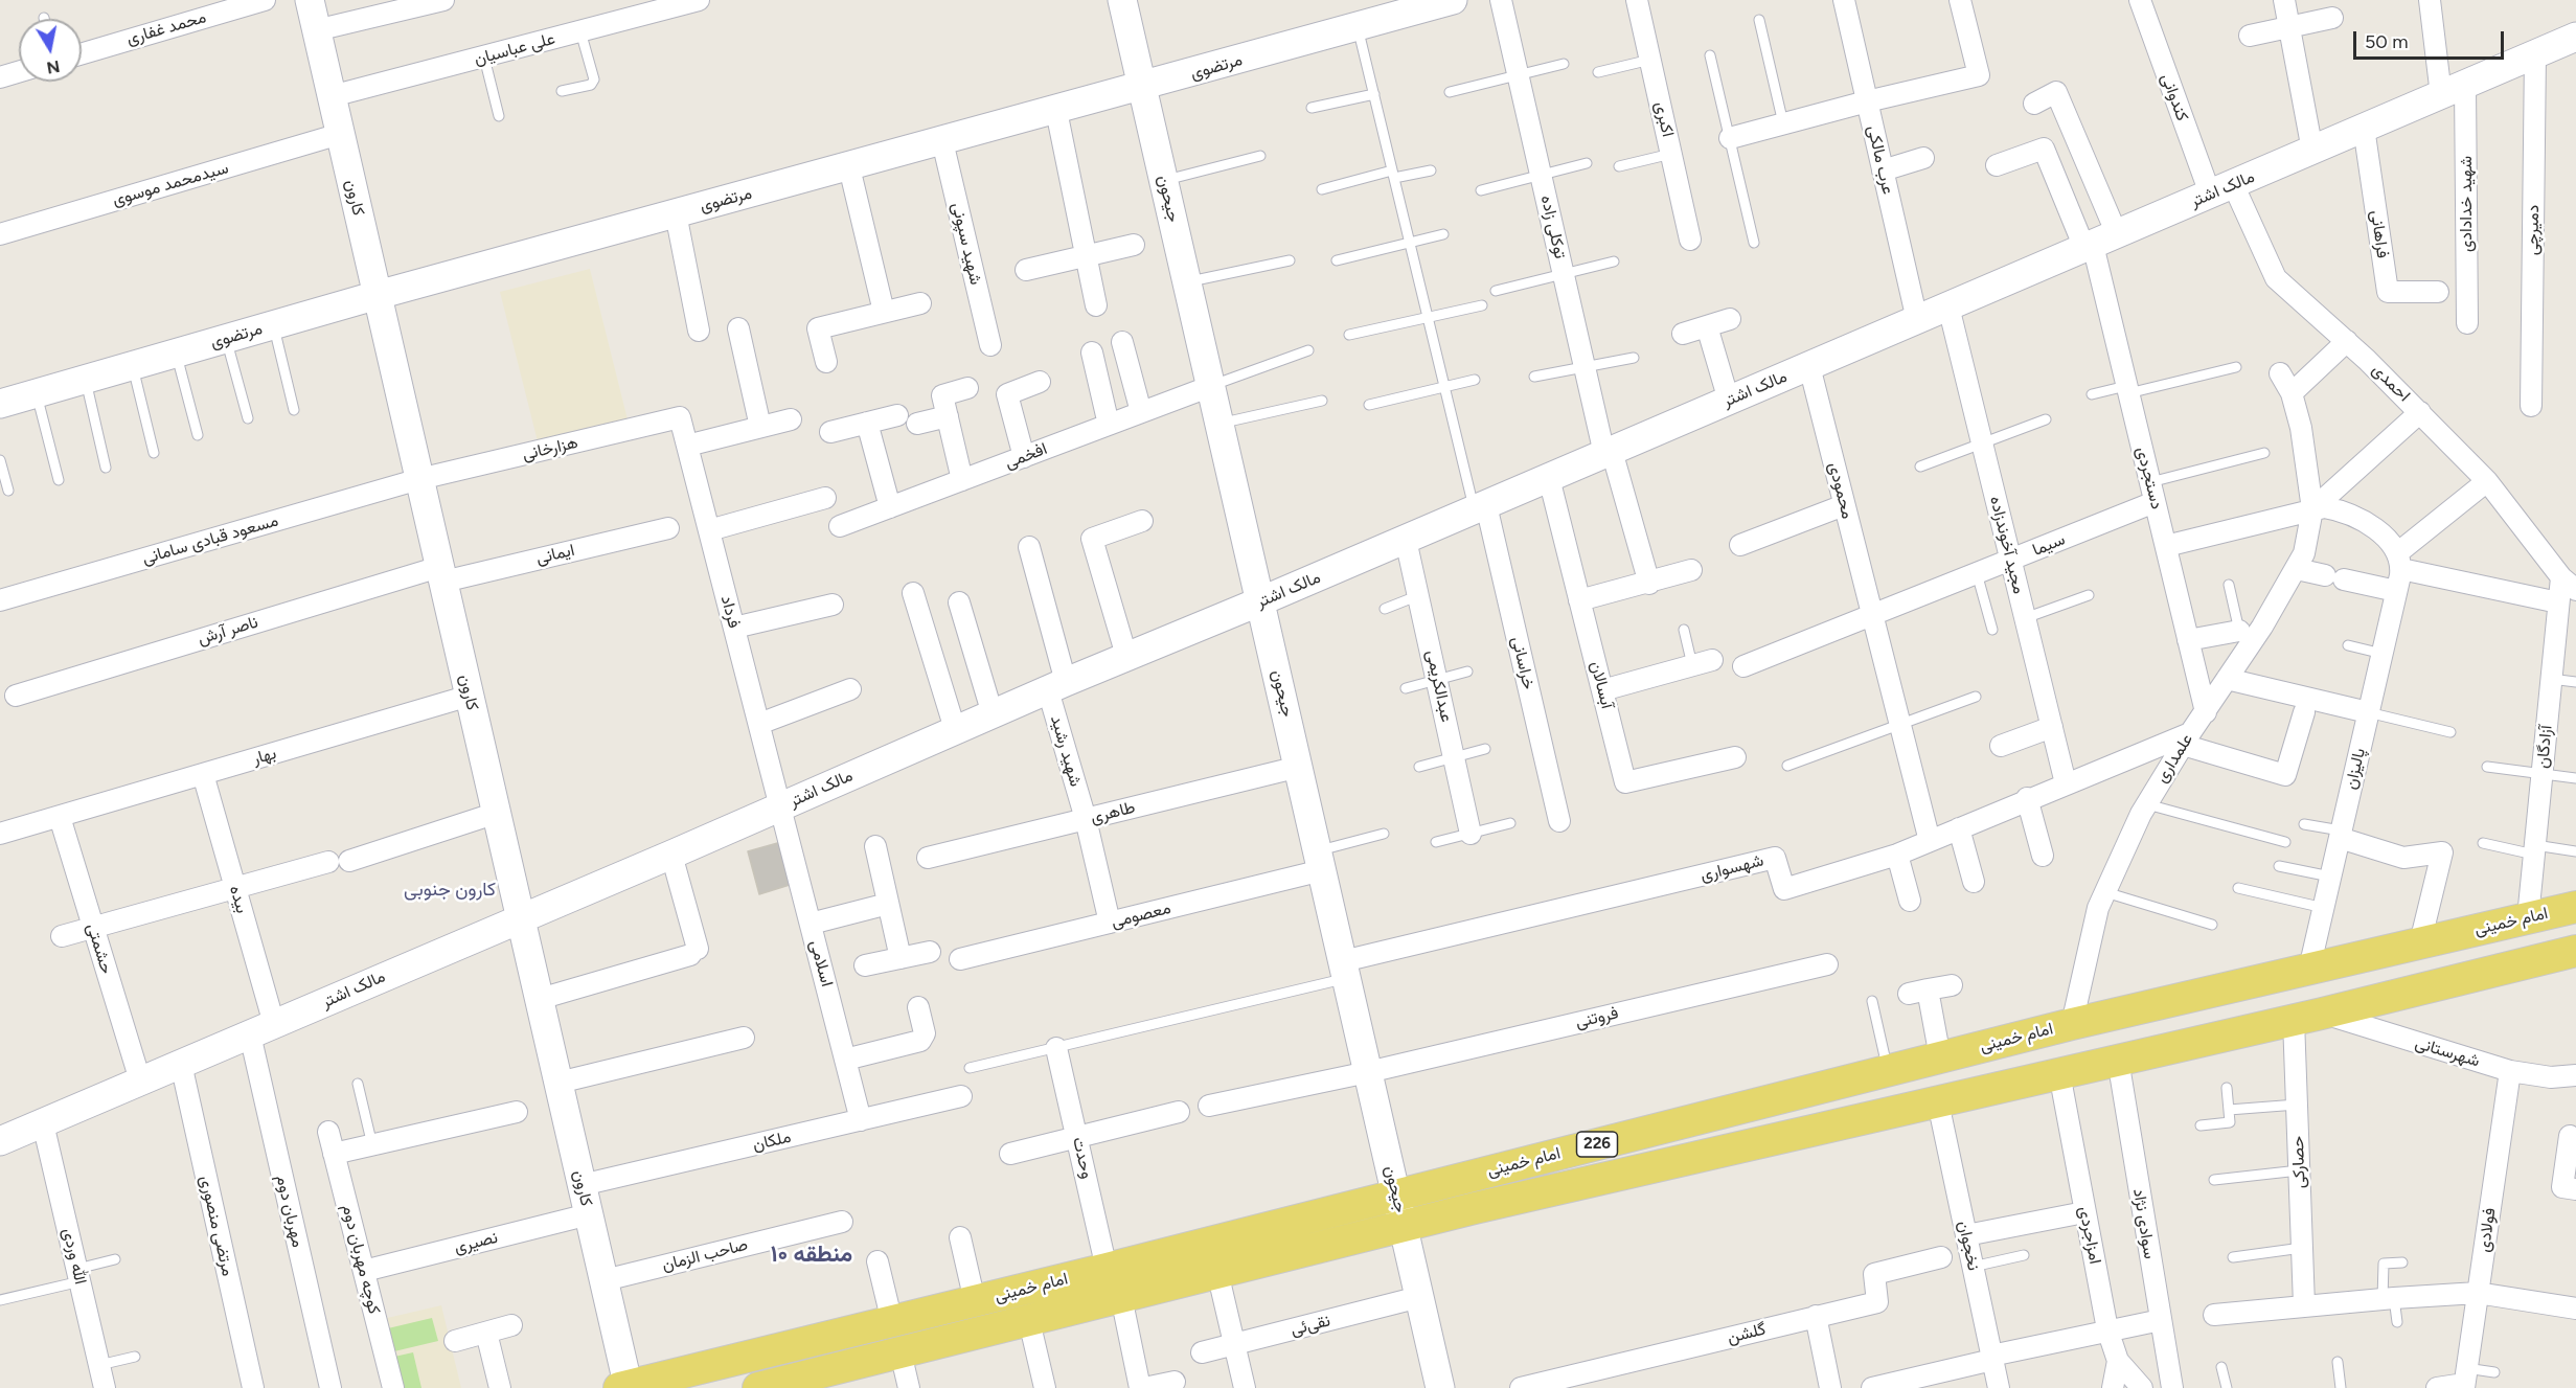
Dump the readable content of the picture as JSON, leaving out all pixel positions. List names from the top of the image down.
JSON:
{
  "streets": {
    "main road": [
      "مرتضوی",
      "مالک اشتر",
      "کارون",
      "جیحون",
      "امام خمینی",
      "226"
    ],
    "street": [
      "محمد غفاری",
      "علی عباسیان",
      "کندوانی",
      "اکبری",
      "عرب مالکی",
      "سیدمحمد موسوی",
      "شهید خدادادی",
      "توکلی زاده",
      "دمیرچی",
      "فراهانی",
      "شهید سپونی",
      "احمدی",
      "هزارخانی",
      "افخمی",
      "دستجردی",
      "محمودی",
      "مسعود قبادی سامانی",
      "مجید آخوندزاده",
      "سیما",
      "ایمانی",
      "فرداد",
      "ناصر آرش",
      "خراسانی",
      "آبسالان",
      "عبدالکریمی",
      "آزادگان",
      "شهید رشید",
      "بهار",
      "علمداری",
      "پالیزان",
      "طاهری",
      "شهسواری",
      "بیده",
      "معصومی",
      "حشمتی",
      "اسلامی",
      "فروتنی",
      "شهرستانی",
      "ملکان",
      "وحدت",
      "حصارکی",
      "مهربان دوم",
      "سوادی نژاد",
      "مرتضی منصوری",
      "فولادی",
      "امزاجردی",
      "نصیری",
      "نخجوان",
      "صاحب الزمان",
      "الله وردی",
      "کوچه مهربان دوم",
      "نقی‌ئی",
      "گلشن"
    ]
  },
  "crossings": [
    ["علی عباسیان", "کارون"],
    ["مرتضوی", "کارون"],
    ["مرتضوی", "جیحون"],
    ["مرتضوی", "شهید سپونی"],
    ["کندوانی", "مالک اشتر"],
    ["کندوانی", "احمدی"],
    ["عرب مالکی", "مالک اشتر"],
    ["سیدمحمد موسوی", "کارون"],
    ["مالک اشتر", "کارون"],
    ["مالک اشتر", "جیحون"],
    ["مالک اشتر", "شهید خدادادی"],
    ["مالک اشتر", "توکلی زاده"],
    ["مالک اشتر", "دمیرچی"],
    ["مالک اشتر", "فراهانی"],
    ["مالک اشتر", "احمدی"],
    ["مالک اشتر", "دستجردی"],
    ["مالک اشتر", "محمودی"],
    ["مالک اشتر", "مجید آخوندزاده"],
    ["مالک اشتر", "فرداد"],
    ["مالک اشتر", "خراسانی"],
    ["مالک اشتر", "آبسالان"],
    ["مالک اشتر", "عبدالکریمی"],
    ["مالک اشتر", "شهید رشید"],
    ["مالک اشتر", "بیده"],
    ["مالک اشتر", "حشمتی"],
    ["مالک اشتر", "اسلامی"],
    ["مالک اشتر", "مهربان دوم"],
    ["مالک اشتر", "مرتضی منصوری"],
    ["مالک اشتر", "الله وردی"],
    ["کارون", "هزارخانی"],
    ["کارون", "مسعود قبادی سامانی"],
    ["کارون", "ایمانی"],
    ["کارون", "ناصر آرش"],
    ["کارون", "بهار"],
    ["کارون", "امام خمینی"],
    ["کارون", "ملکان"],
    ["کارون", "نصیری"],
    ["کارون", "صاحب الزمان"],
    ["جیحون", "افخمی"],
    ["جیحون", "طاهری"],
    ["جیحون", "شهسواری"],
    ["جیحون", "معصومی"],
    ["جیحون", "امام خمینی"],
    ["جیحون", "فروتنی"],
    ["جیحون", "نقی‌ئی"],
    ["احمدی", "آزادگان"],
    ["هزارخانی", "مسعود قبادی سامانی"],
    ["هزارخانی", "فرداد"],
    ["دستجردی", "سیما"],
    ["دستجردی", "علمداری"],
    ["محمودی", "سیما"],
    ["محمودی", "شهسواری"],
    ["مجید آخوندزاده", "سیما"],
    ["مجید آخوندزاده", "شهسواری"],
    ["ایمانی", "ناصر آرش"],
    ["فرداد", "اسلامی"],
    ["آزادگان", "امام خمینی"],
    ["شهید رشید", "طاهری"],
    ["شهید رشید", "معصومی"],
    ["بهار", "بیده"],
    ["بهار", "حشمتی"],
    ["علمداری", "شهسواری"],
    ["علمداری", "امام خمینی"],
    ["پالیزان", "امام خمینی"],
    ["بیده", "مهربان دوم"],
    ["امام خمینی", "شهرستانی"],
    ["امام خمینی", "وحدت"],
    ["امام خمینی", "حصارکی"],
    ["امام خمینی", "سوادی نژاد"],
    ["امام خمینی", "امزاجردی"],
    ["امام خمینی", "نخجوان"],
    ["اسلامی", "ملکان"],
    ["شهرستانی", "حصارکی"],
    ["شهرستانی", "فولادی"],
    ["نصیری", "کوچه مهربان دوم"]
  ],
  "districts": ["کارون جنوبی", "منطقه ۱۰"],
  "scale_bar": "50 m",
  "north": "bottom"
}
